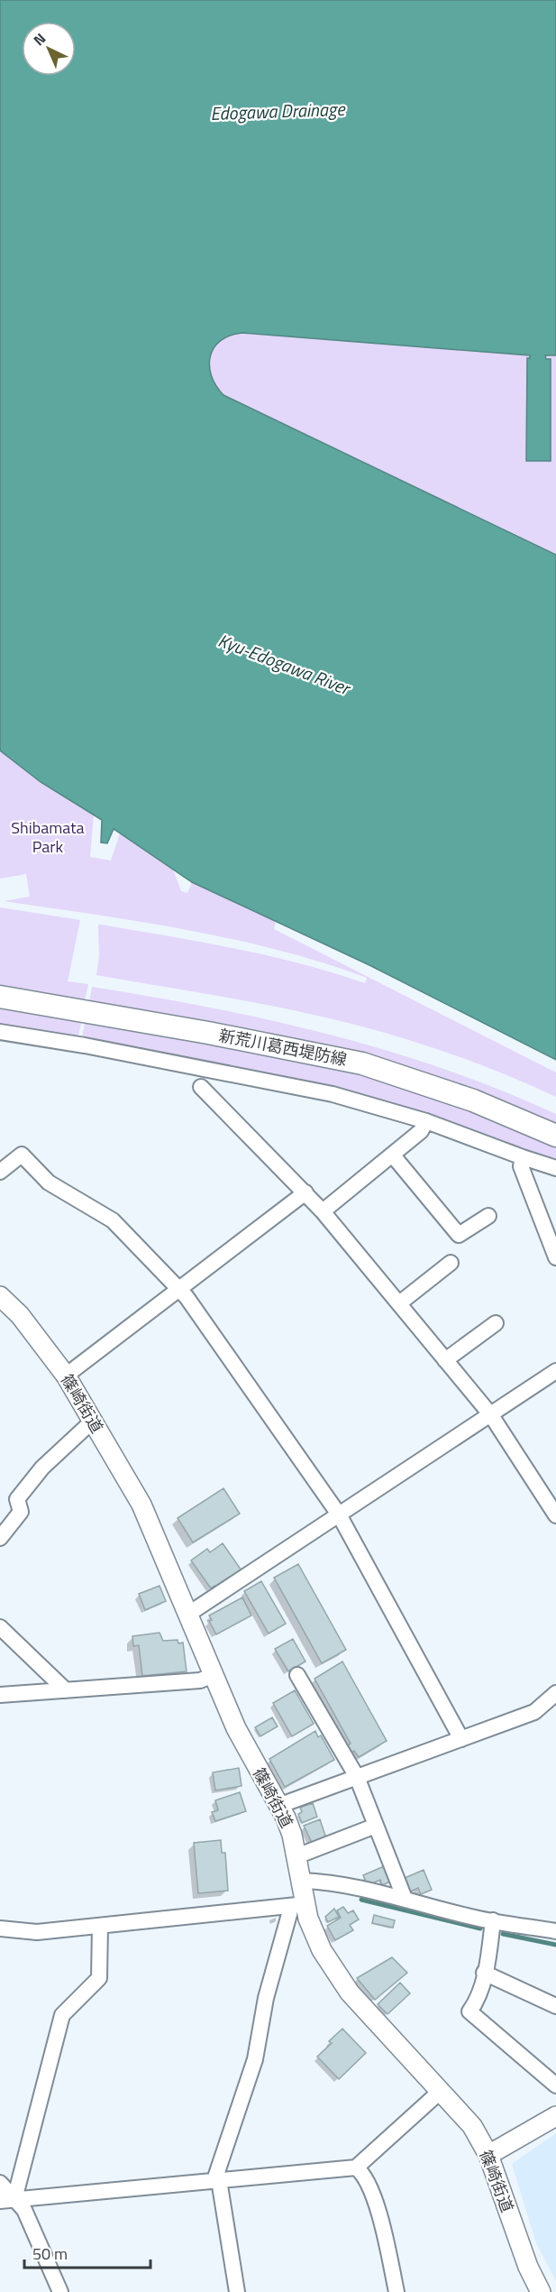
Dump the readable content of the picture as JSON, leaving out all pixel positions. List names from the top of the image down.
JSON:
{
  "streets": {
    "main road": ["新荒川葛西堤防線"],
    "street": ["篠崎街道"]
  },
  "water": ["Edogawa Drainage", "Kyu-Edogawa River"],
  "parks": ["Shibamata Park"],
  "scale_bar": "50 m",
  "north": "top left"
}
